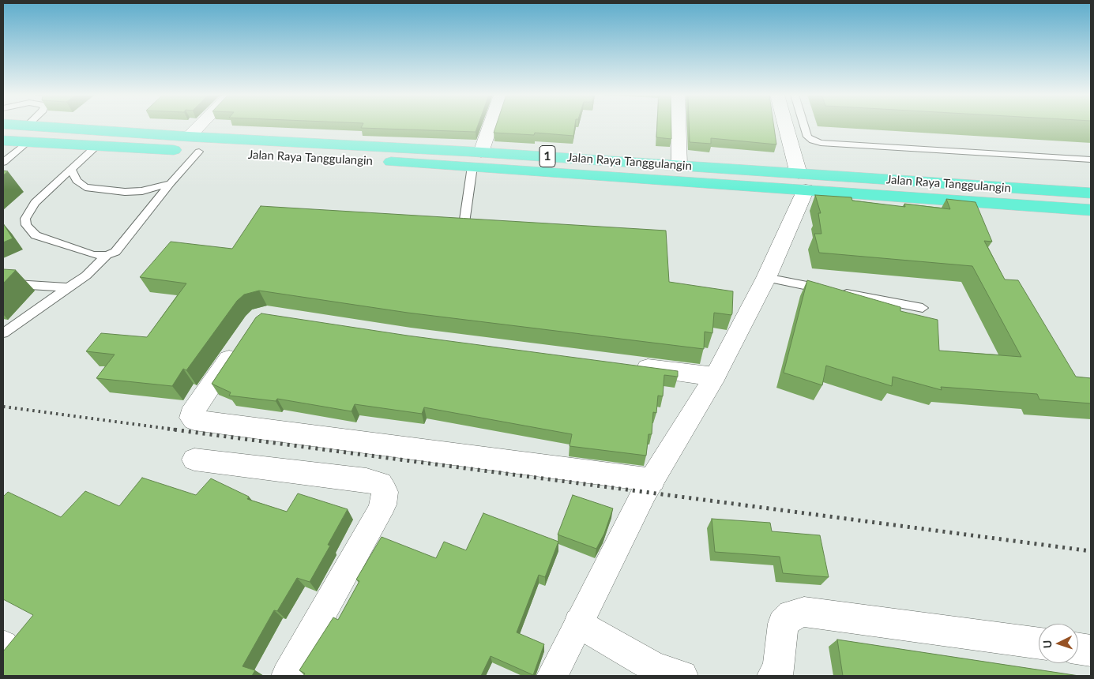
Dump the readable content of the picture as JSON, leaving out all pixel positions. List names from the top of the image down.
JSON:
{
  "streets": {
    "highway": ["1", "Jalan Raya Tanggulangin"]
  },
  "north": "left"
}
